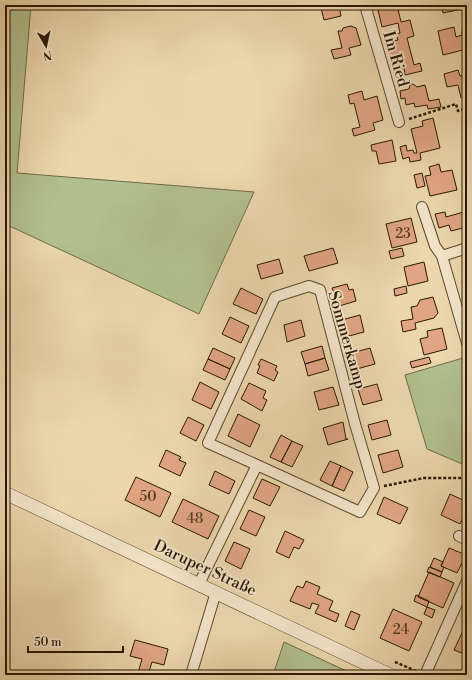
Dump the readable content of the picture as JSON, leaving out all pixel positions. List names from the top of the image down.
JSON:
{
  "streets": {
    "street": ["Im Ried", "Sommerkamp", "Daruper Straße"]
  },
  "house_numbers": [
    "23",
    "50",
    "48",
    "24"
  ],
  "scale_bar": "50 m",
  "north": "bottom"
}
